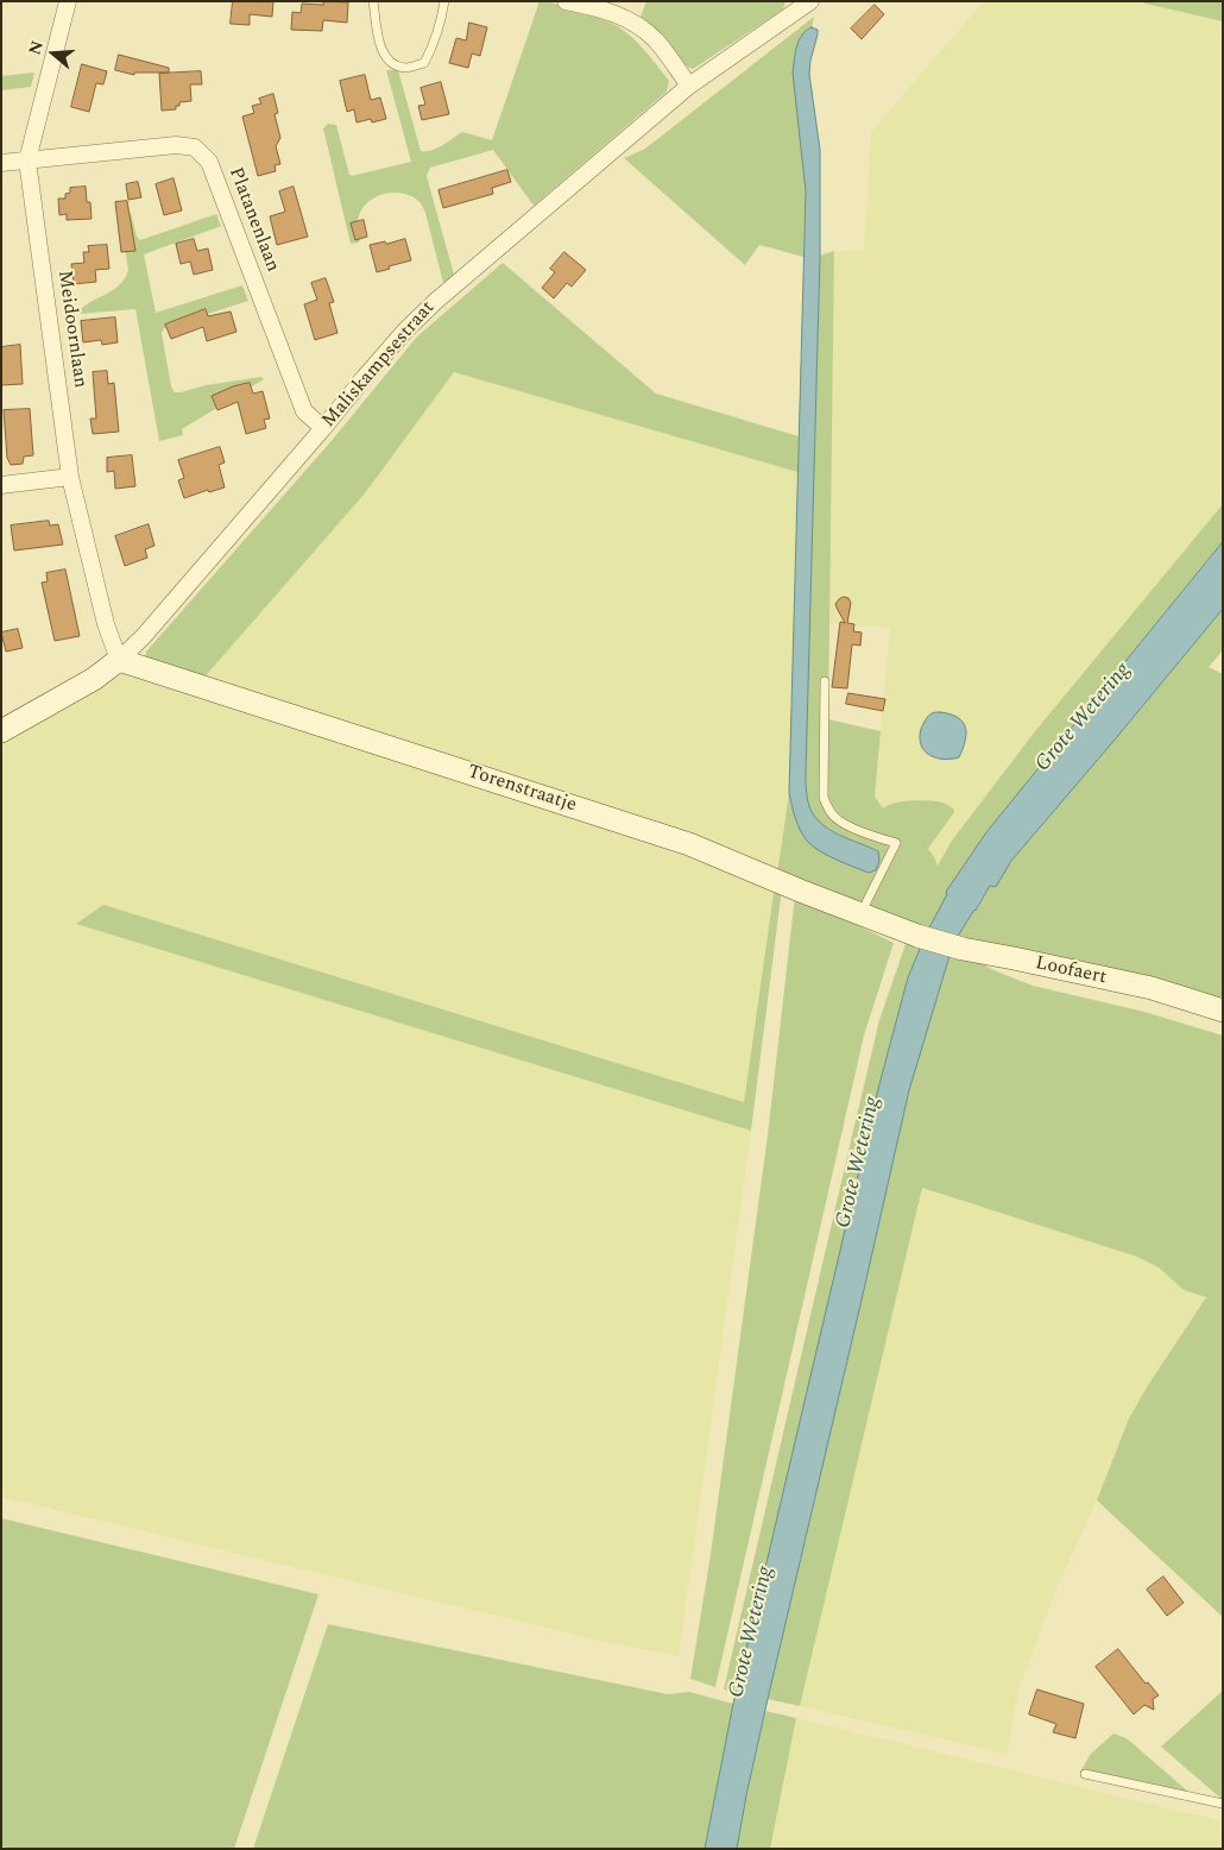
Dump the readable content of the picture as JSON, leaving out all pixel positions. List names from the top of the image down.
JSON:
{
  "streets": {
    "street": [
      "Platanenlaan",
      "Meidoornlaan",
      "Maliskampsestraat",
      "Torenstraatje",
      "Loofaert"
    ]
  },
  "crossings": [
    ["Platanenlaan", "Meidoornlaan"],
    ["Platanenlaan", "Maliskampsestraat"],
    ["Meidoornlaan", "Maliskampsestraat"],
    ["Meidoornlaan", "Torenstraatje"],
    ["Maliskampsestraat", "Torenstraatje"],
    ["Torenstraatje", "Loofaert"]
  ],
  "water": ["Grote Wetering"],
  "north": "left"
}
